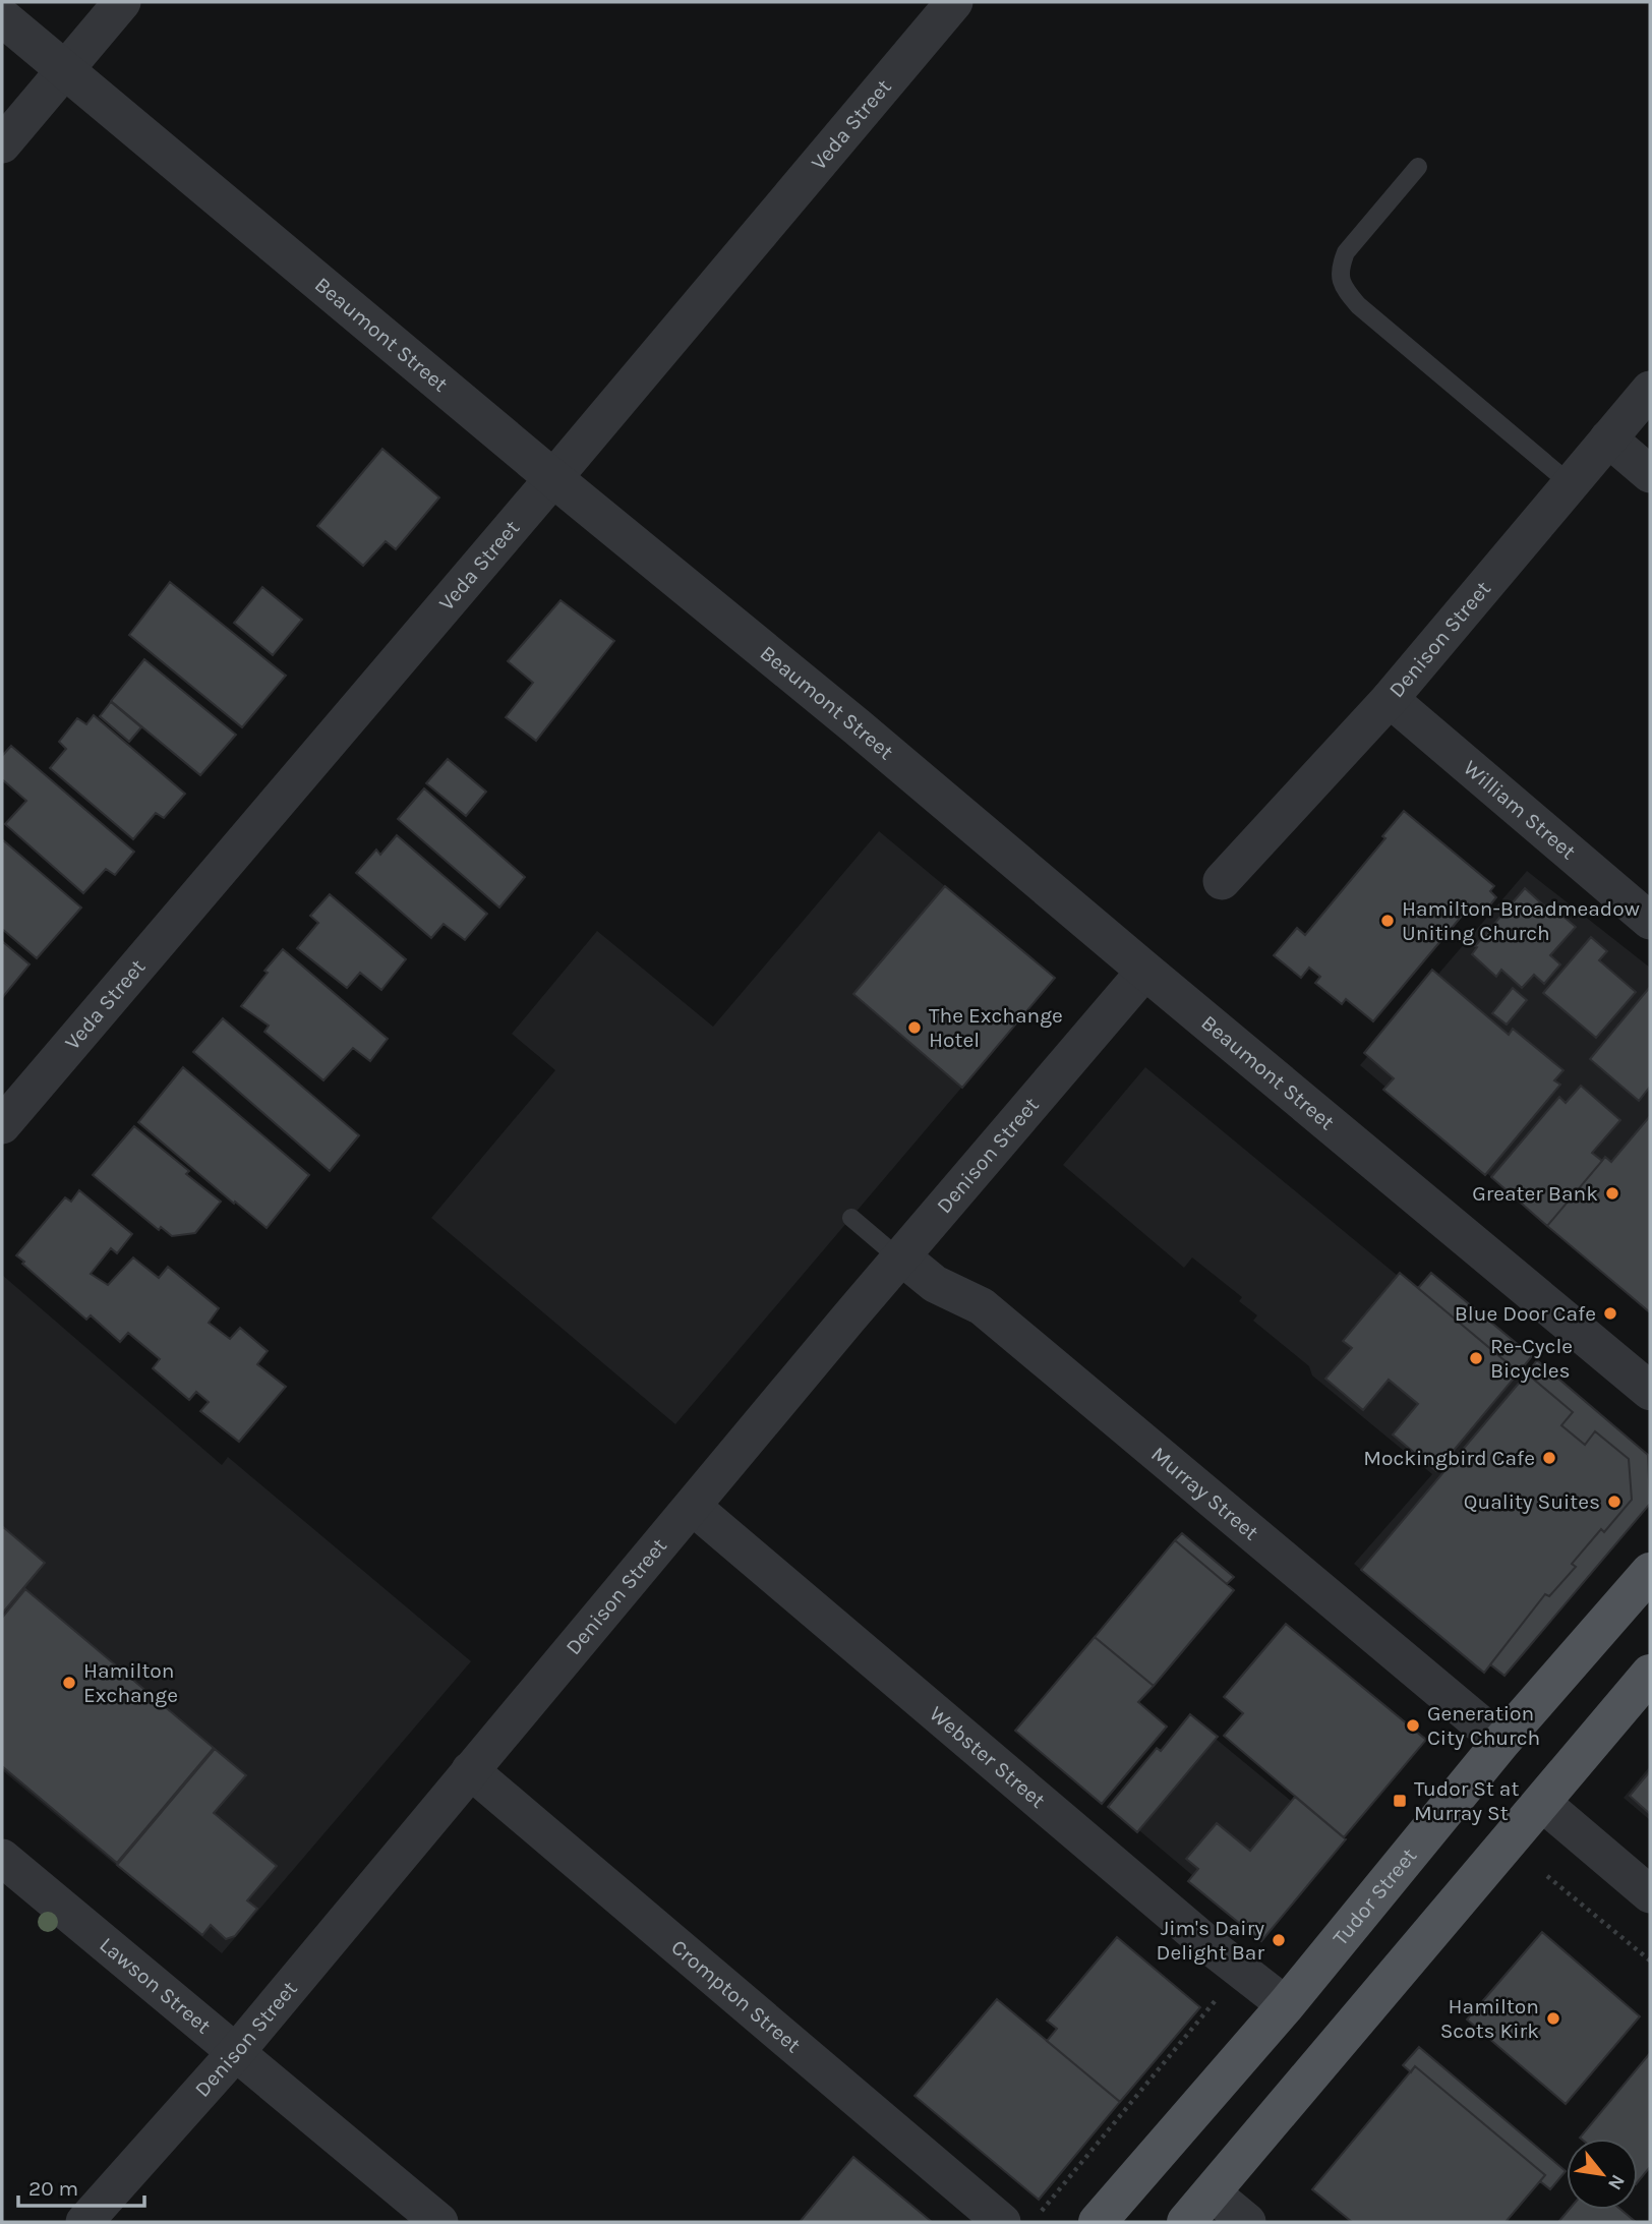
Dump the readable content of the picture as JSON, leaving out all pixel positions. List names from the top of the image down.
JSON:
{
  "streets": {
    "main road": ["Tudor Street"],
    "street": [
      "Veda Street",
      "Beaumont Street",
      "Denison Street",
      "William Street",
      "Murray Street",
      "Webster Street",
      "Lawson Street",
      "Crompton Street"
    ]
  },
  "crossings": [
    ["Veda Street", "Beaumont Street"],
    ["Beaumont Street", "Denison Street"],
    ["Denison Street", "William Street"],
    ["Denison Street", "Murray Street"],
    ["Denison Street", "Webster Street"],
    ["Denison Street", "Lawson Street"],
    ["Denison Street", "Crompton Street"],
    ["Murray Street", "Tudor Street"],
    ["Webster Street", "Tudor Street"]
  ],
  "places": {
    "other": [
      "Hamilton-Broadmeadow Uniting Church",
      "The Exchange Hotel",
      "Greater Bank",
      "Blue Door Cafe",
      "Re-Cycle Bicycles",
      "Mockingbird Cafe",
      "Quality Suites",
      "Hamilton Exchange",
      "Generation City Church",
      "Jim's Dairy Delight Bar",
      "Hamilton Scots Kirk"
    ],
    "transit": ["Tudor St at Murray St"]
  },
  "scale_bar": "20 m",
  "north": "bottom right"
}
